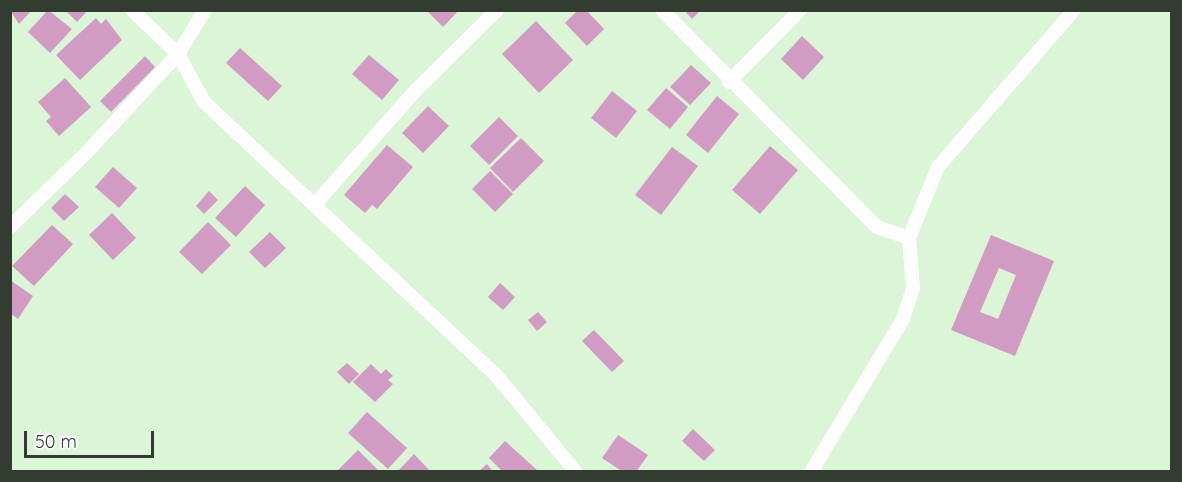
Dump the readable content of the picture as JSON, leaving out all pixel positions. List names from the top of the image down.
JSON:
{
  "scale_bar": "50 m"
}
